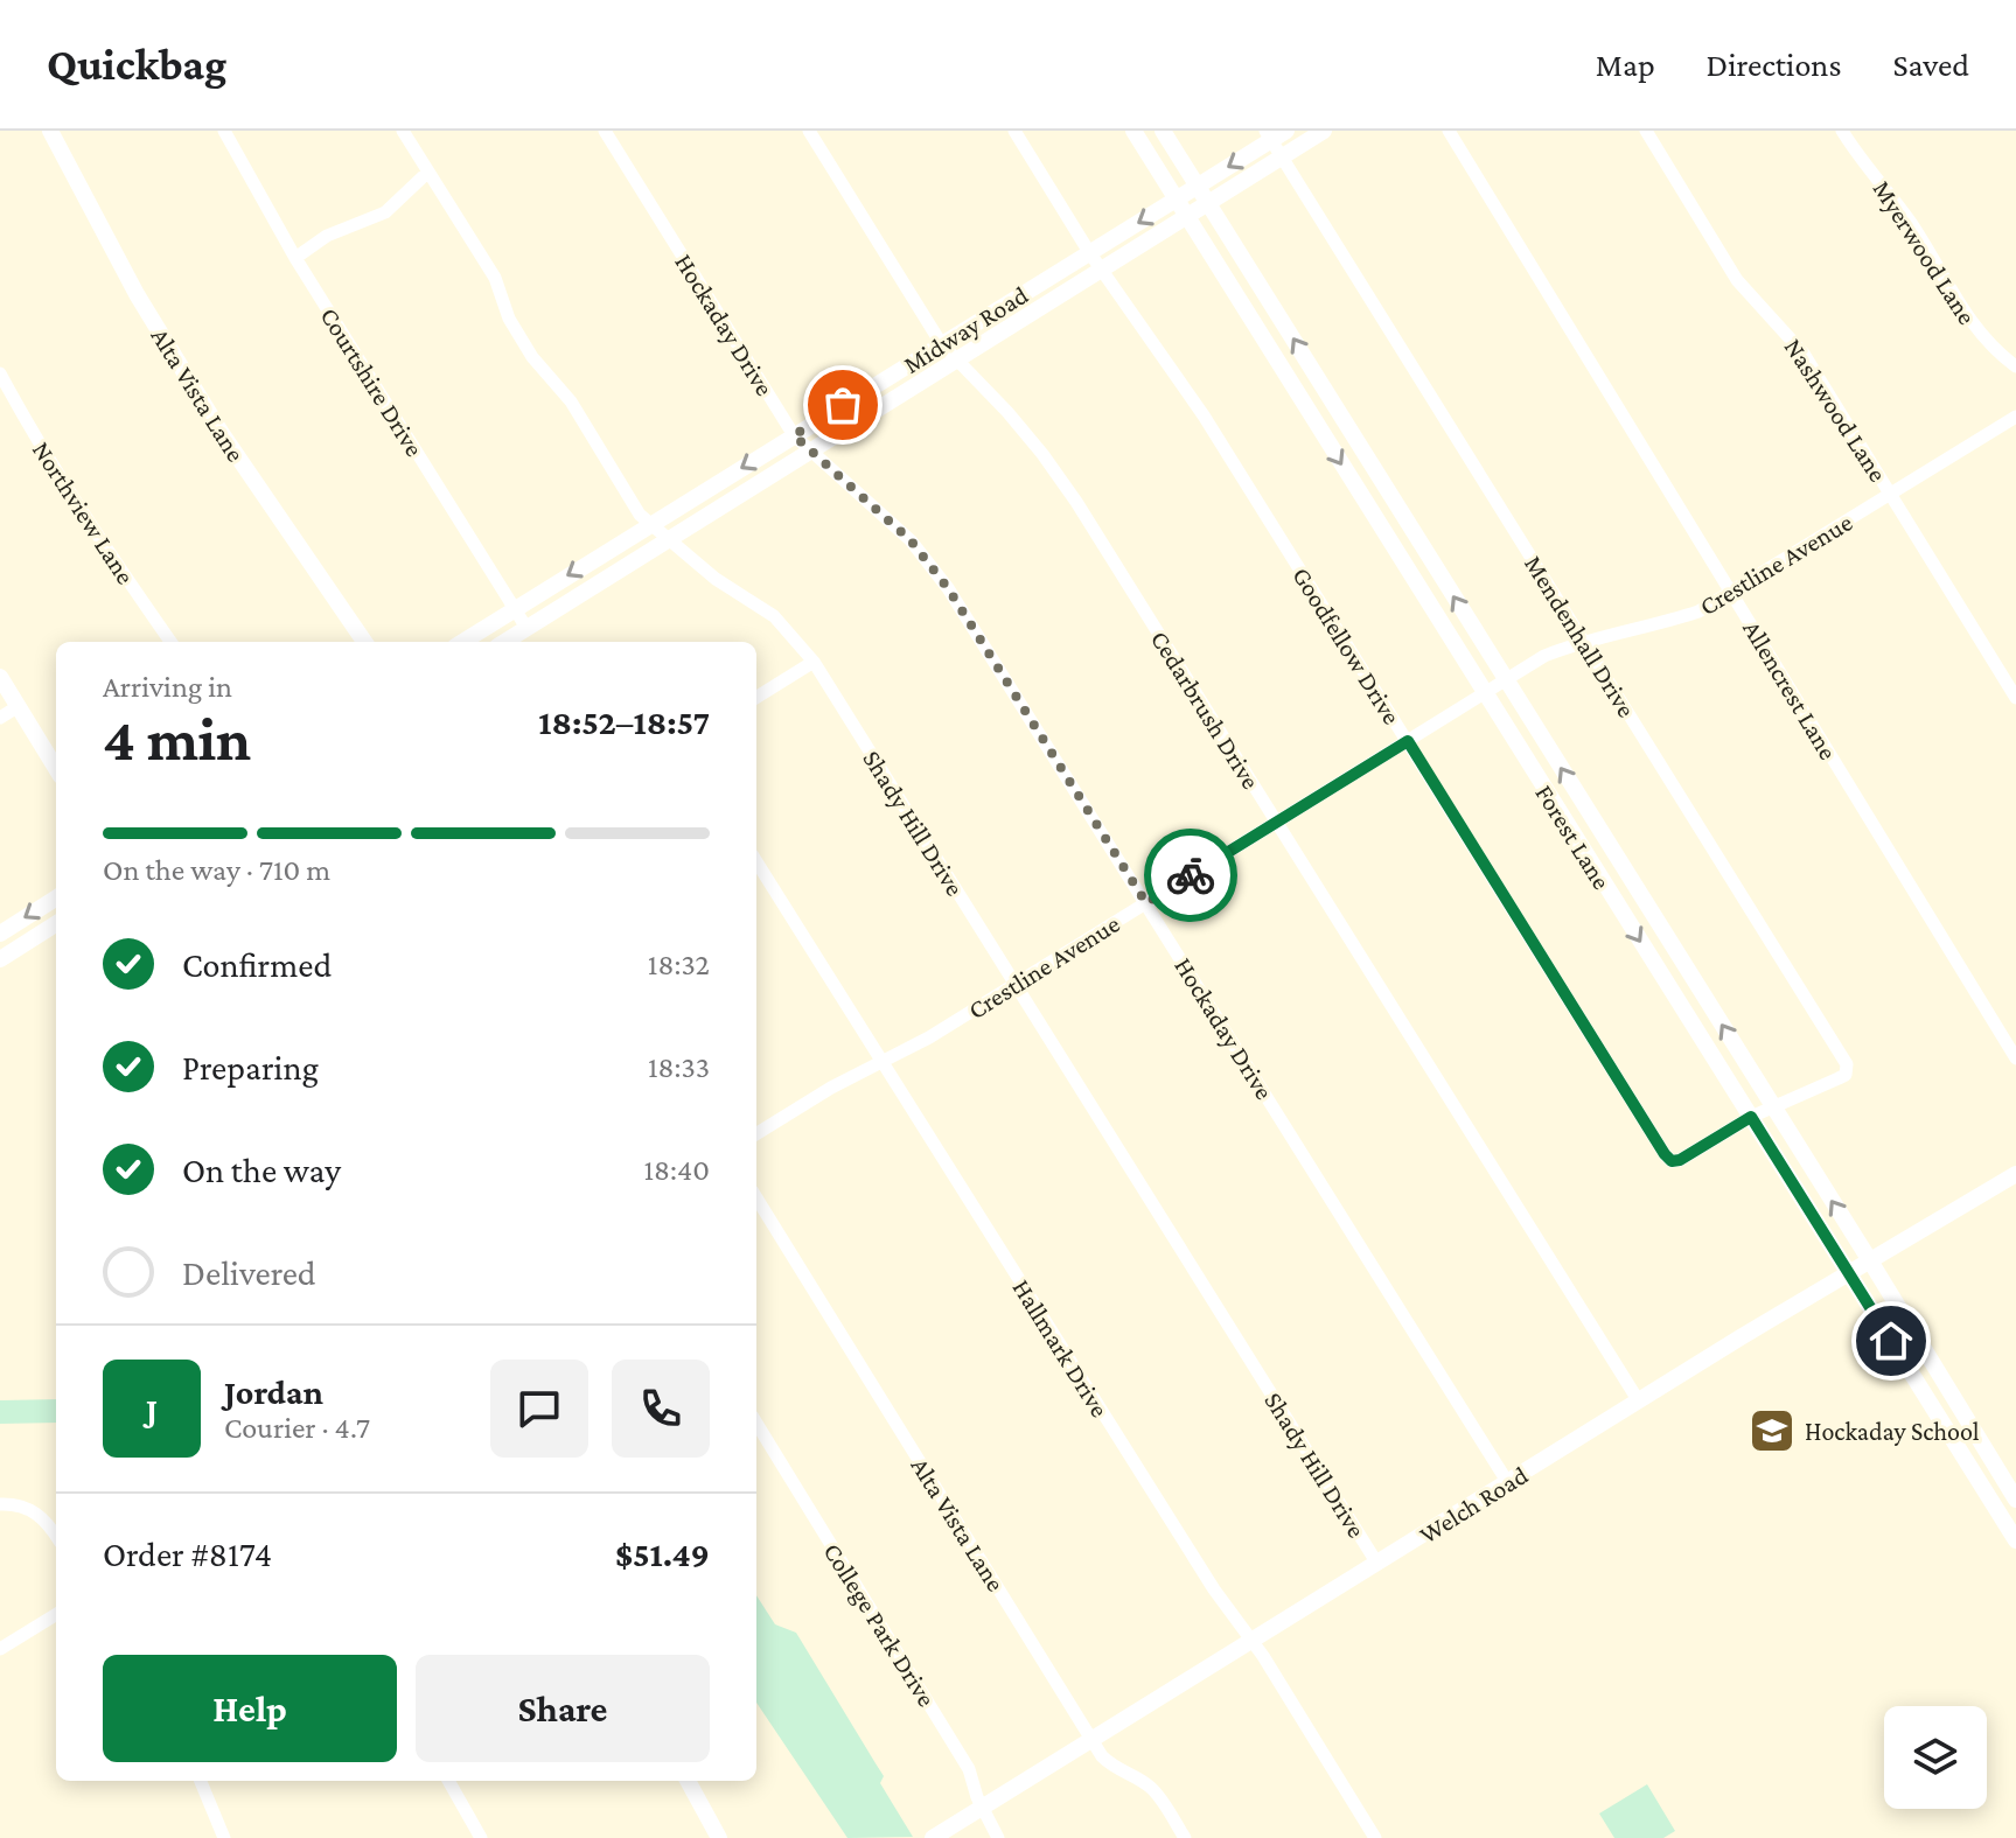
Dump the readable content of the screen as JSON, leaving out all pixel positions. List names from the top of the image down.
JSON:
{
  "streets": {
    "main road": [
      "Midway Road",
      "Alta Vista Lane",
      "Forest Lane",
      "Welch Road"
    ],
    "street": [
      "Myerwood Lane",
      "Hockaday Drive",
      "Courtshire Drive",
      "Nashwood Lane",
      "Northview Lane",
      "Crestline Avenue",
      "Mendenhall Drive",
      "Goodfellow Drive",
      "Allencrest Lane",
      "Cedarbrush Drive",
      "Shady Hill Drive",
      "Hallmark Drive",
      "College Park Drive"
    ]
  },
  "crossings": [
    ["Hockaday Drive", "Midway Road"],
    ["Hockaday Drive", "Crestline Avenue"],
    ["Hockaday Drive", "Welch Road"],
    ["Midway Road", "Courtshire Drive"],
    ["Midway Road", "Mendenhall Drive"],
    ["Midway Road", "Goodfellow Drive"],
    ["Midway Road", "Cedarbrush Drive"],
    ["Midway Road", "Shady Hill Drive"],
    ["Midway Road", "Forest Lane"],
    ["Alta Vista Lane", "Welch Road"],
    ["Nashwood Lane", "Crestline Avenue"],
    ["Crestline Avenue", "Mendenhall Drive"],
    ["Crestline Avenue", "Goodfellow Drive"],
    ["Crestline Avenue", "Allencrest Lane"],
    ["Crestline Avenue", "Cedarbrush Drive"],
    ["Crestline Avenue", "Shady Hill Drive"],
    ["Crestline Avenue", "Forest Lane"],
    ["Crestline Avenue", "Hallmark Drive"],
    ["Mendenhall Drive", "Goodfellow Drive"],
    ["Mendenhall Drive", "Forest Lane"],
    ["Goodfellow Drive", "Forest Lane"],
    ["Cedarbrush Drive", "Welch Road"],
    ["Shady Hill Drive", "Welch Road"],
    ["Forest Lane", "Welch Road"],
    ["Hallmark Drive", "Welch Road"],
    ["Welch Road", "College Park Drive"]
  ],
  "places": {
    "school or university": ["Hockaday School"]
  },
  "page": {
    "header": "Quickbag",
    "nav": ["Map", "Directions", "Saved"],
    "heading": ["4 min", "Arriving in", "18:52–18:57"],
    "panel": [
      "Jordan",
      "Courier · 4.7",
      "Order #8174",
      "$51.49"
    ],
    "bar": "On the way · 710 m",
    "list": [
      ["Confirmed", "18:32"],
      ["Preparing", "18:33"],
      ["On the way", "18:40"],
      "Delivered"
    ],
    "round": "J",
    "buttons": ["Help", "Share"]
  }
}
